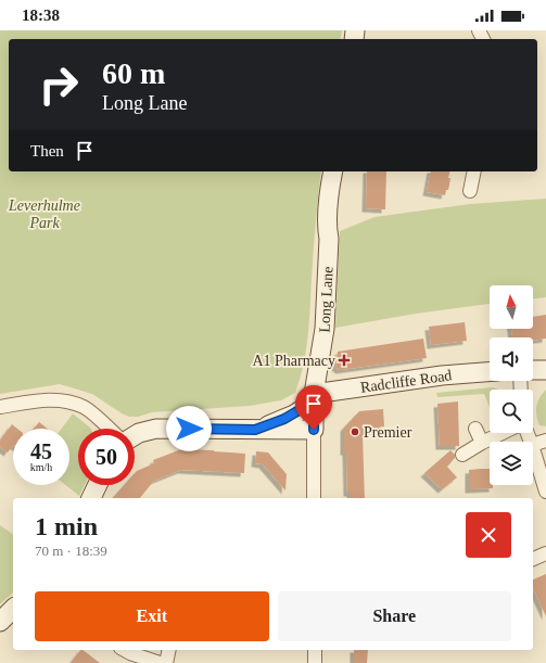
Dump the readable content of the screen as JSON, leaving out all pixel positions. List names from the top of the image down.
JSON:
{
  "streets": {
    "main road": ["Long Lane", "Radcliffe Road"]
  },
  "crossings": [
    ["Long Lane", "Radcliffe Road"]
  ],
  "parks": ["Leverhulme Park"],
  "places": {
    "health": ["A1 Pharmacy"],
    "other": ["Premier"]
  },
  "north": "top",
  "page": {
    "status": "18:38",
    "turn": ["60 m", "Long Lane"],
    "then": "Then",
    "speed": "45 km/h",
    "limit": "50",
    "heading": ["1 min", "70 m · 18:39"],
    "buttons": ["Exit", "Share"]
  }
}
